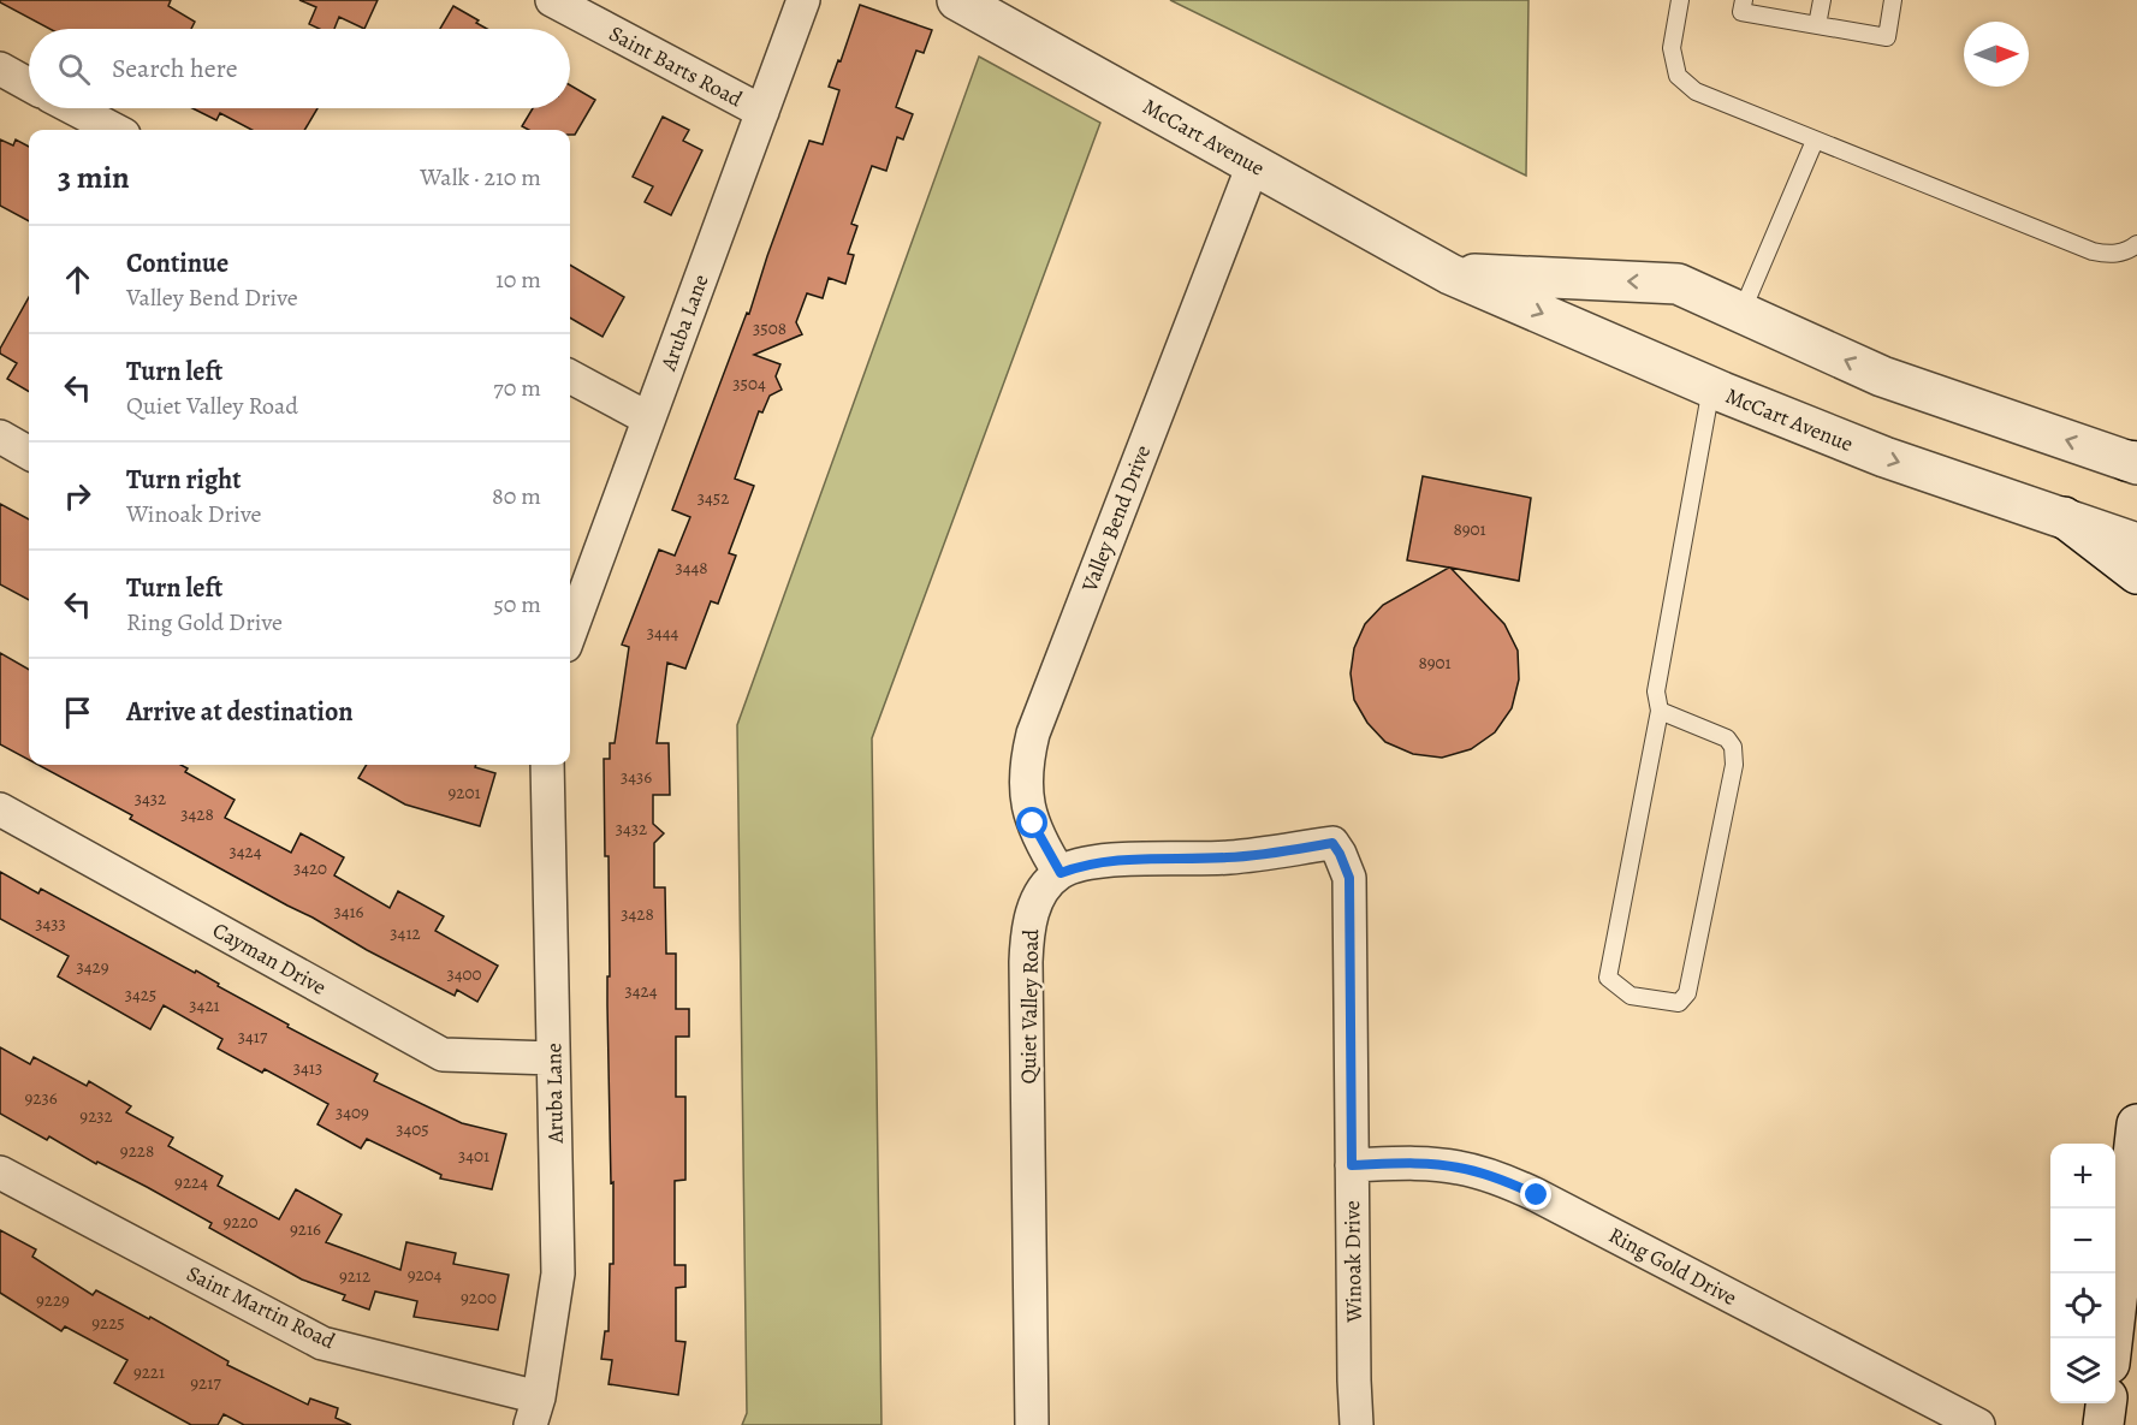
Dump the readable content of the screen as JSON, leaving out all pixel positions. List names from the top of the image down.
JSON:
{
  "streets": {
    "street": [
      "Saint Barts Road",
      "McCart Avenue",
      "Aruba Lane",
      "Valley Bend Drive",
      "Cayman Drive",
      "Quiet Valley Road",
      "Winoak Drive",
      "Ring Gold Drive",
      "Saint Martin Road"
    ]
  },
  "crossings": [
    ["Saint Barts Road", "Aruba Lane"],
    ["McCart Avenue", "Valley Bend Drive"],
    ["Aruba Lane", "Cayman Drive"],
    ["Aruba Lane", "Saint Martin Road"],
    ["Valley Bend Drive", "Quiet Valley Road"],
    ["Valley Bend Drive", "Winoak Drive"],
    ["Quiet Valley Road", "Winoak Drive"],
    ["Winoak Drive", "Ring Gold Drive"]
  ],
  "house_numbers": [
    "3508",
    "3504",
    "3452",
    "8901",
    "3448",
    "3444",
    "8901",
    "3436",
    "9201",
    "3432",
    "3428",
    "3432",
    "3424",
    "3420",
    "3416",
    "3428",
    "3433",
    "3412",
    "3429",
    "3400",
    "3424",
    "3425",
    "3421",
    "3417",
    "3413",
    "9236",
    "3409",
    "9232",
    "3405",
    "9228",
    "3401",
    "9224",
    "9220",
    "9216",
    "9204",
    "9212",
    "9200",
    "9229",
    "9225",
    "9221",
    "9217"
  ],
  "north": "right",
  "page": {
    "search": "Search here",
    "heading": ["3 min", "Walk · 210 m"],
    "list": [
      ["Continue", "Valley Bend Drive", "10 m"],
      ["Turn left", "Quiet Valley Road", "70 m"],
      ["Turn right", "Winoak Drive", "80 m"],
      ["Turn left", "Ring Gold Drive", "50 m"],
      "Arrive at destination"
    ],
    "map_buttons": ["+", "−"]
  }
}
